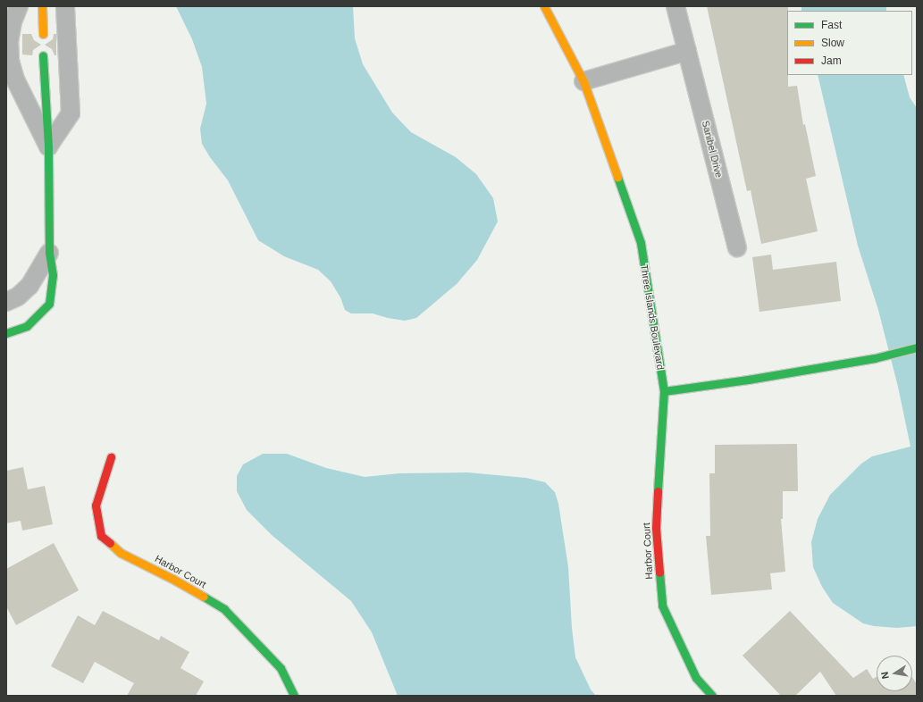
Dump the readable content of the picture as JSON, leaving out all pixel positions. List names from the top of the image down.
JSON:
{
  "streets": {
    "street": ["Sanibel Drive", "Three Islands Boulevard", "Harbor Court"]
  },
  "crossings": [
    ["Three Islands Boulevard", "Harbor Court"]
  ],
  "legend": ["Fast", "Slow", "Jam"],
  "north": "left"
}
